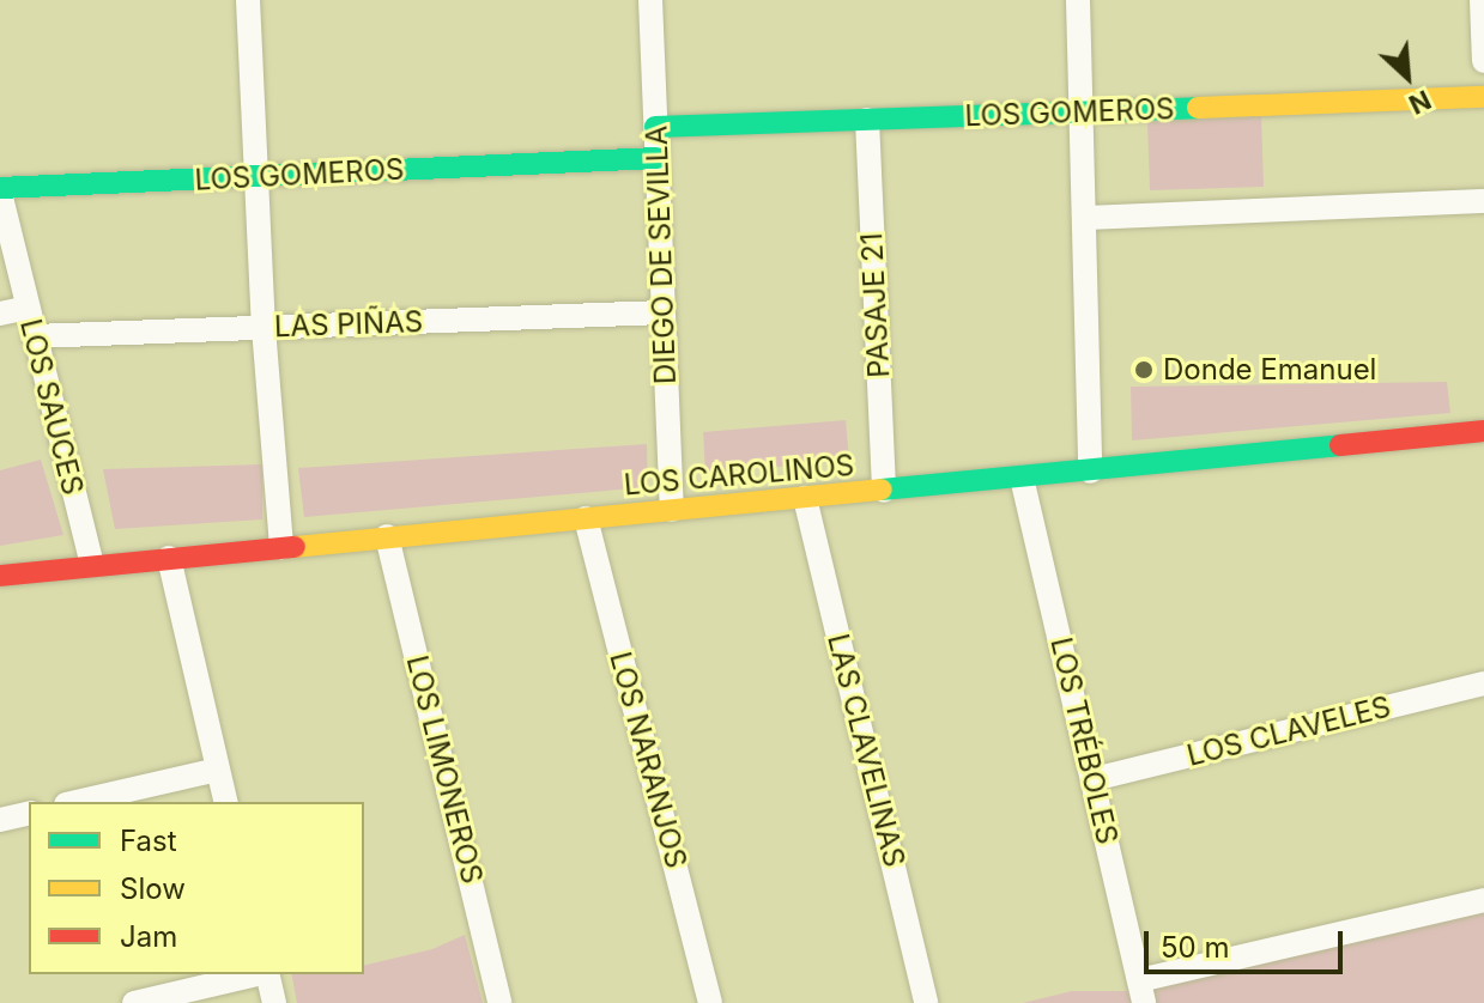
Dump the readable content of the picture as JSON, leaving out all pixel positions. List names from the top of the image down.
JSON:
{
  "streets": {
    "street": [
      "LOS GOMEROS",
      "DIEGO DE SEVILLA",
      "PASAJE 21",
      "LAS PIÑAS",
      "LOS SAUCES",
      "LOS CAROLINOS",
      "LOS CLAVELES",
      "LOS TRÉBOLES",
      "LAS CLAVELINAS",
      "LOS NARANJOS",
      "LOS LIMONEROS"
    ]
  },
  "crossings": [
    ["LOS GOMEROS", "DIEGO DE SEVILLA"],
    ["LOS GOMEROS", "PASAJE 21"],
    ["LOS GOMEROS", "LOS SAUCES"],
    ["DIEGO DE SEVILLA", "LAS PIÑAS"],
    ["DIEGO DE SEVILLA", "LOS CAROLINOS"],
    ["PASAJE 21", "LOS CAROLINOS"],
    ["LAS PIÑAS", "LOS SAUCES"],
    ["LOS SAUCES", "LOS CAROLINOS"],
    ["LOS CAROLINOS", "LOS TRÉBOLES"],
    ["LOS CAROLINOS", "LAS CLAVELINAS"],
    ["LOS CAROLINOS", "LOS NARANJOS"],
    ["LOS CAROLINOS", "LOS LIMONEROS"],
    ["LOS CLAVELES", "LOS TRÉBOLES"]
  ],
  "places": ["Donde Emanuel"],
  "legend": ["Fast", "Slow", "Jam"],
  "scale_bar": "50 m",
  "north": "bottom right"
}
